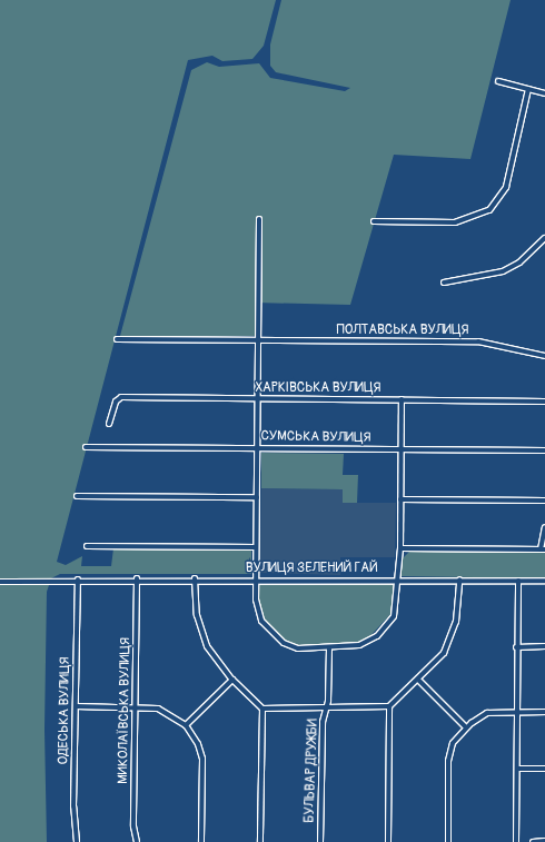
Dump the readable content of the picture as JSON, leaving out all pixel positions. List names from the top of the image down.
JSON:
{
  "streets": {
    "street": [
      "ПОЛТАВСЬКА ВУЛИЦЯ",
      "ХАРКІВСЬКА ВУЛИЦЯ",
      "СУМСЬКА ВУЛИЦЯ",
      "ВУЛИЦЯ ЗЕЛЕНИЙ ГАЙ",
      "ОДЕСЬКА ВУЛИЦЯ",
      "МИКОЛАЇВСЬКА ВУЛИЦЯ",
      "БУЛЬВАР ДРУЖБИ"
    ]
  },
  "crossings": [
    ["ВУЛИЦЯ ЗЕЛЕНИЙ ГАЙ", "ОДЕСЬКА ВУЛИЦЯ"],
    ["ВУЛИЦЯ ЗЕЛЕНИЙ ГАЙ", "МИКОЛАЇВСЬКА ВУЛИЦЯ"]
  ]
}
